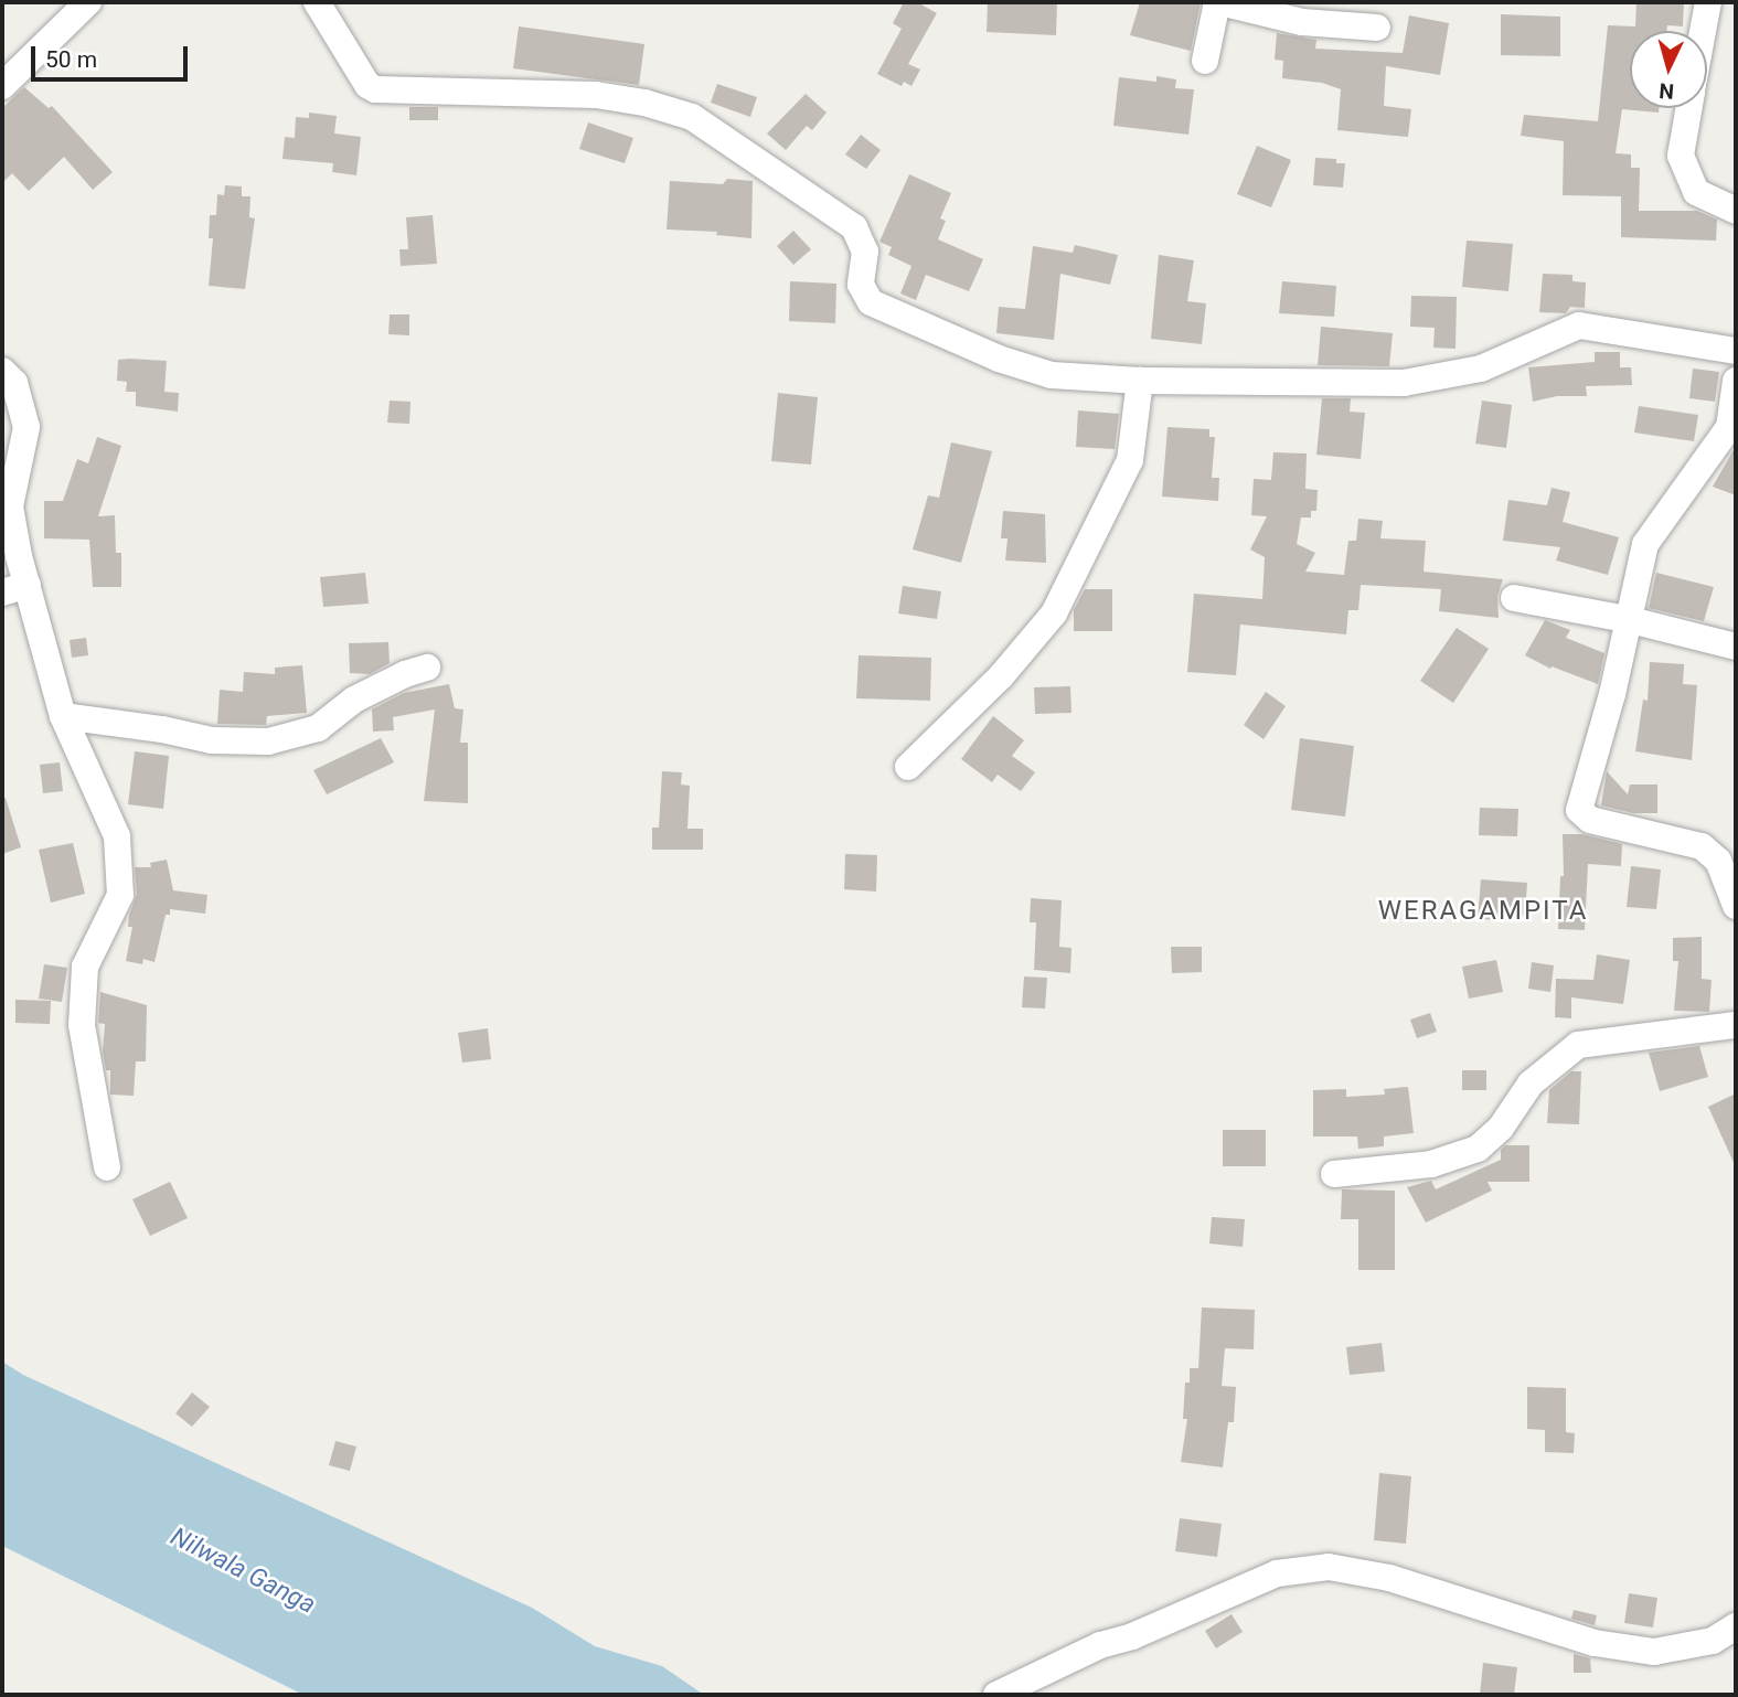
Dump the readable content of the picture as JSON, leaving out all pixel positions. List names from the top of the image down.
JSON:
{
  "districts": ["WERAGAMPITA"],
  "water": ["Nilwala Ganga"],
  "scale_bar": "50 m",
  "north": "bottom"
}
